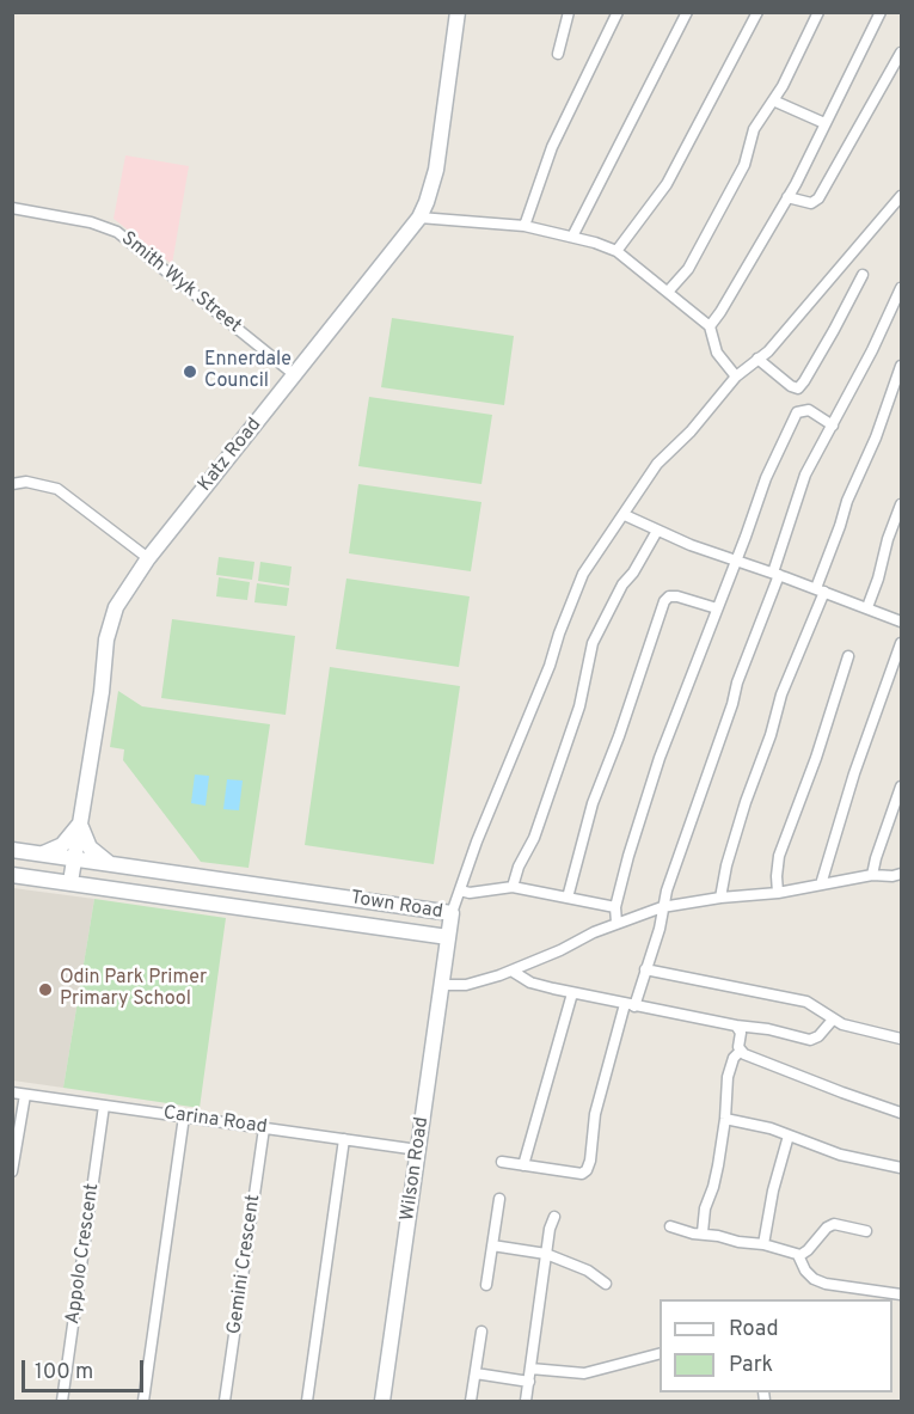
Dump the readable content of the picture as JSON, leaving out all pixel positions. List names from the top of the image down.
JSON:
{
  "streets": {
    "street": [
      "Smith Wyk Street",
      "Katz Road",
      "Town Road",
      "Carina Road",
      "Wilson Road",
      "Appolo Crescent",
      "Gemini Crescent"
    ]
  },
  "crossings": [
    ["Smith Wyk Street", "Katz Road"],
    ["Katz Road", "Town Road"],
    ["Town Road", "Wilson Road"],
    ["Carina Road", "Wilson Road"],
    ["Carina Road", "Appolo Crescent"],
    ["Carina Road", "Gemini Crescent"]
  ],
  "places": ["Ennerdale Council", "Odin Park Primer Primary School"],
  "legend": ["Road", "Park"],
  "scale_bar": "100 m"
}
